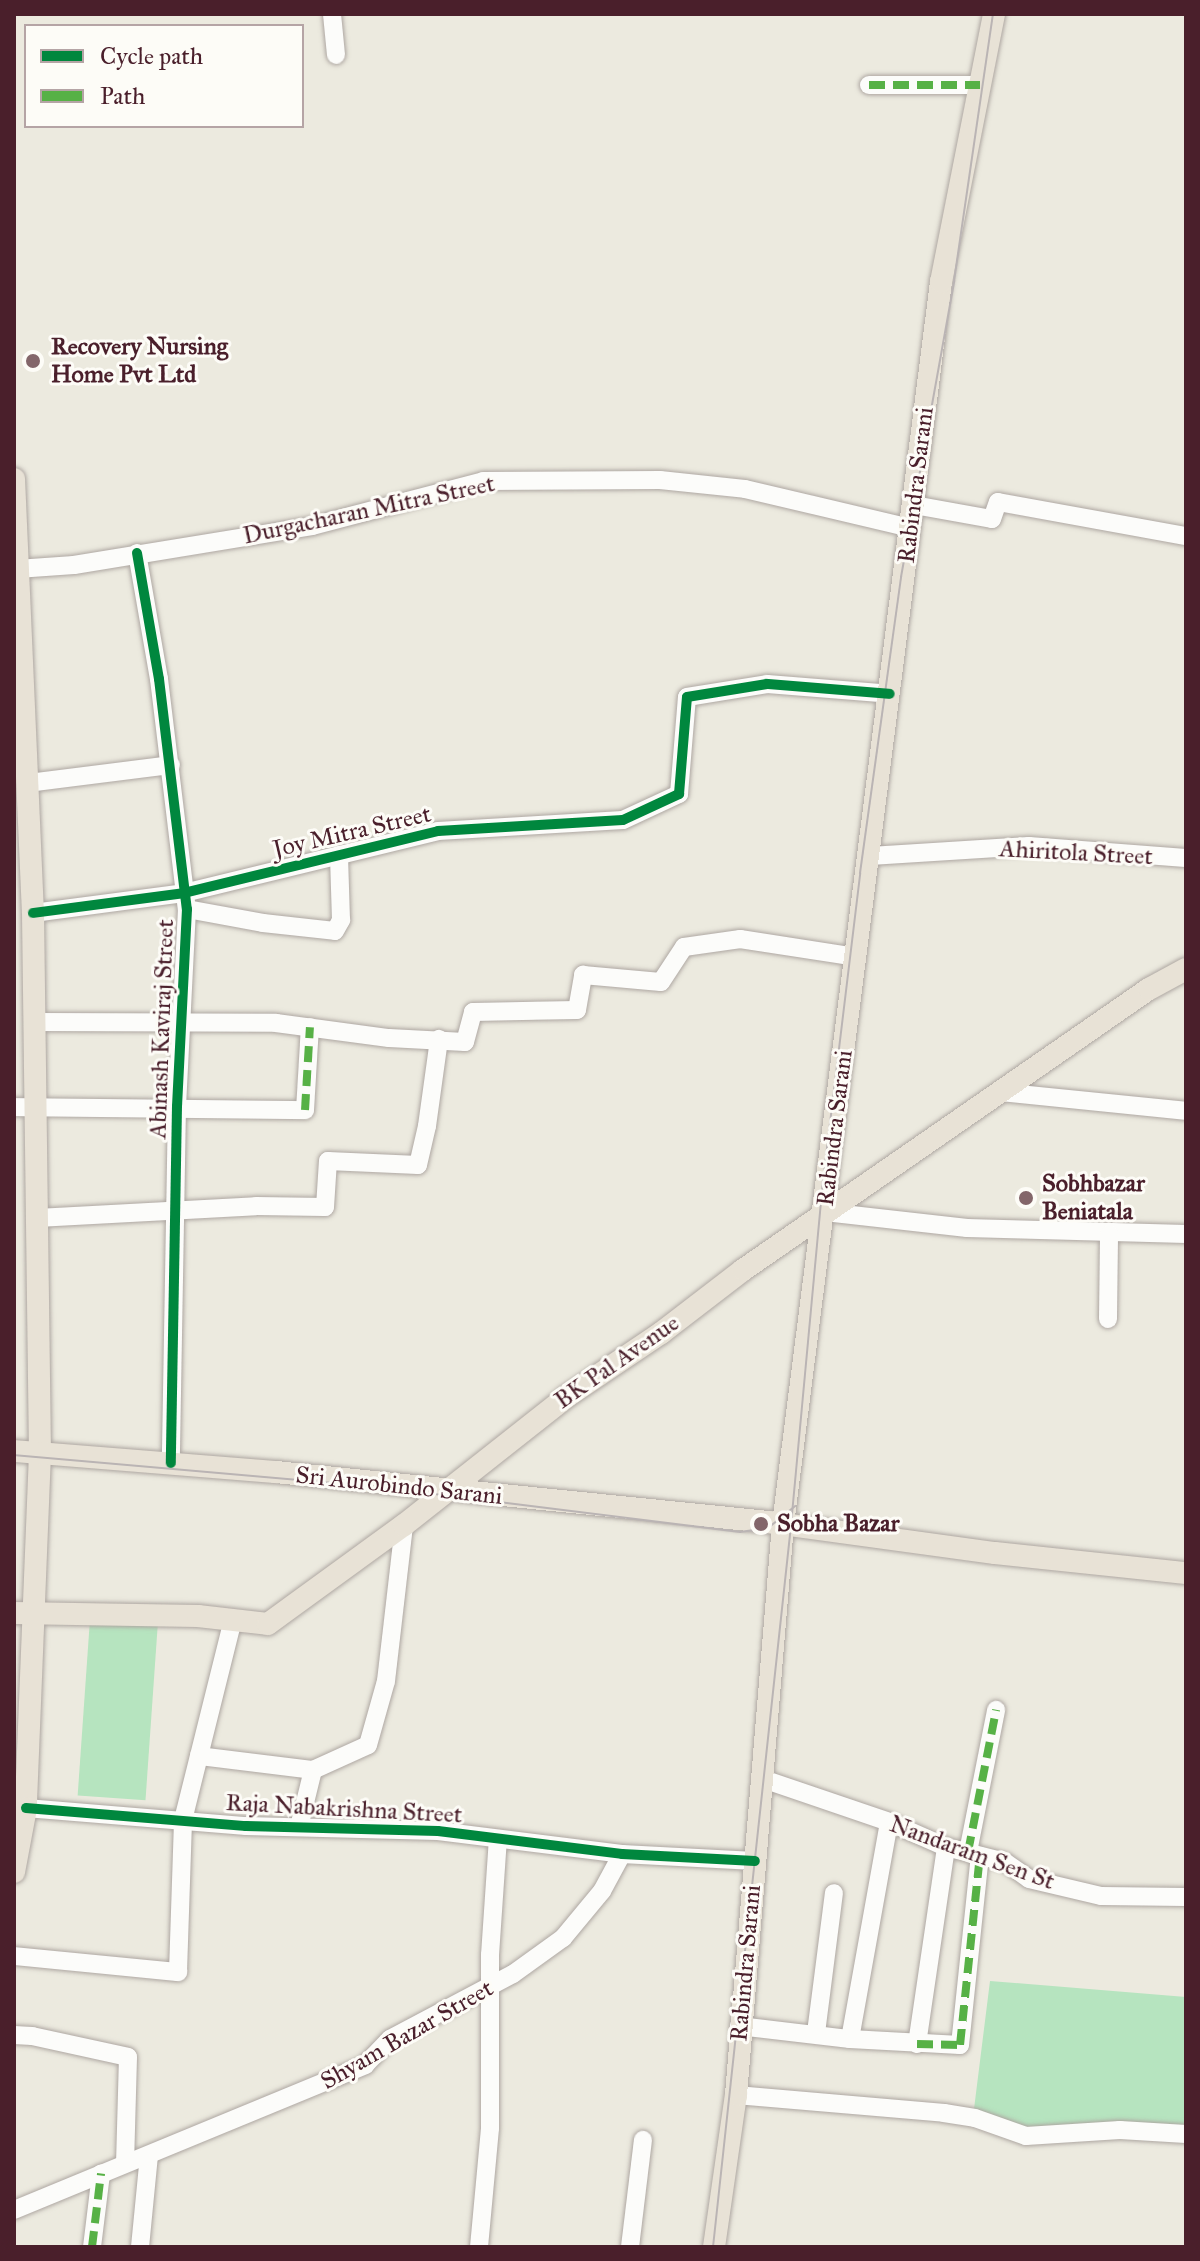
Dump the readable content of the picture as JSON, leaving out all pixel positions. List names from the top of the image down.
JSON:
{
  "streets": {
    "main road": ["Rabindra Sarani", "BK Pal Avenue", "Sri Aurobindo Sarani"],
    "street": [
      "Durgacharan Mitra Street",
      "Joy Mitra Street",
      "Ahiritola Street",
      "Abinash Kaviraj Street",
      "Raja Nabakrishna Street",
      "Nandaram Sen St",
      "Shyam Bazar Street"
    ]
  },
  "crossings": [
    ["Rabindra Sarani", "Durgacharan Mitra Street"],
    ["Rabindra Sarani", "Joy Mitra Street"],
    ["Rabindra Sarani", "Ahiritola Street"],
    ["Rabindra Sarani", "BK Pal Avenue"],
    ["Rabindra Sarani", "Sri Aurobindo Sarani"],
    ["Rabindra Sarani", "Raja Nabakrishna Street"],
    ["Rabindra Sarani", "Nandaram Sen St"],
    ["Durgacharan Mitra Street", "Abinash Kaviraj Street"],
    ["Joy Mitra Street", "Abinash Kaviraj Street"],
    ["Abinash Kaviraj Street", "Sri Aurobindo Sarani"],
    ["BK Pal Avenue", "Sri Aurobindo Sarani"],
    ["Raja Nabakrishna Street", "Shyam Bazar Street"]
  ],
  "places": ["Recovery Nursing Home Pvt Ltd", "Sobhbazar Beniatala", "Sobha Bazar"],
  "legend": ["Cycle path", "Path"]
}
